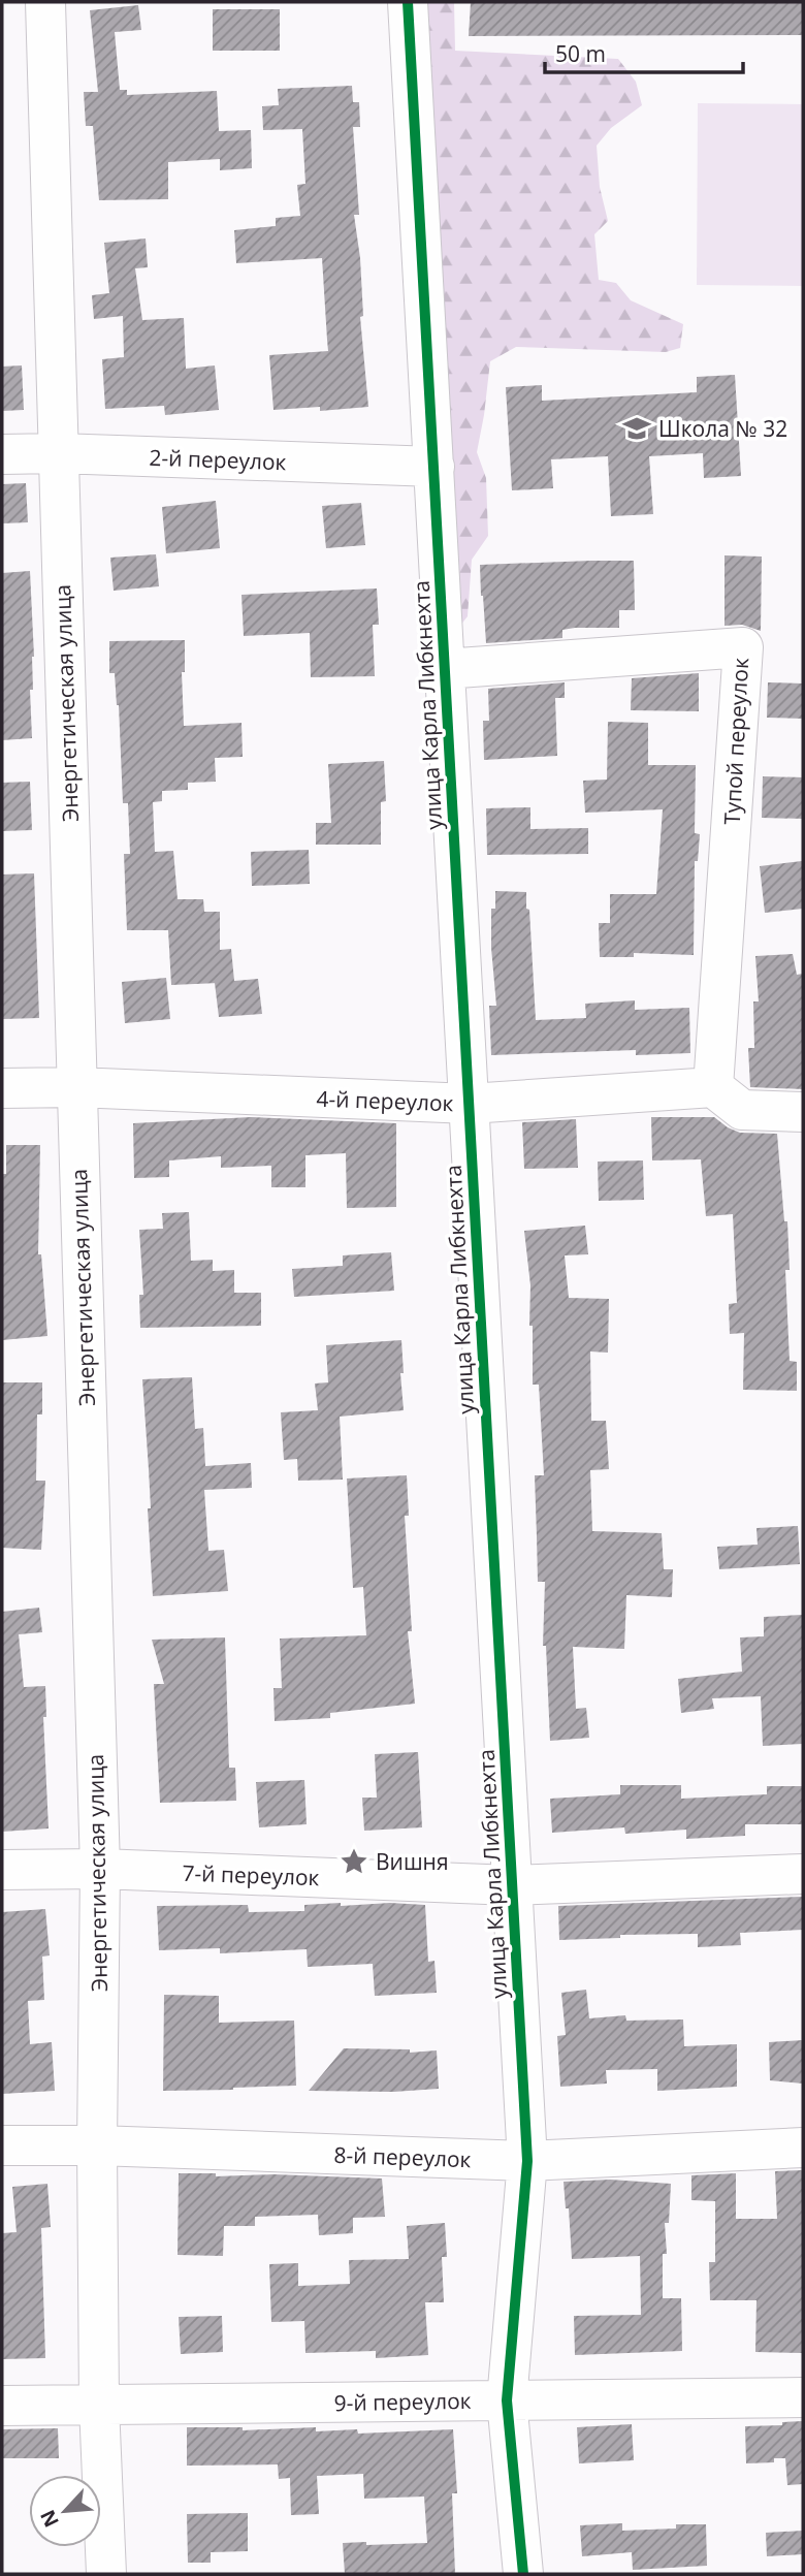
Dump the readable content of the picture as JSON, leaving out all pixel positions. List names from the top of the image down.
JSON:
{
  "streets": {
    "street": [
      "2-й переулок",
      "Энергетическая улица",
      "улица Карла Либкнехта",
      "Тупой переулок",
      "4-й переулок",
      "7-й переулок",
      "8-й переулок",
      "9-й переулок"
    ]
  },
  "crossings": [
    ["2-й переулок", "Энергетическая улица"],
    ["2-й переулок", "улица Карла Либкнехта"],
    ["Энергетическая улица", "4-й переулок"],
    ["Энергетическая улица", "7-й переулок"],
    ["Энергетическая улица", "8-й переулок"],
    ["Энергетическая улица", "9-й переулок"],
    ["улица Карла Либкнехта", "Тупой переулок"],
    ["улица Карла Либкнехта", "4-й переулок"],
    ["улица Карла Либкнехта", "7-й переулок"],
    ["улица Карла Либкнехта", "8-й переулок"],
    ["улица Карла Либкнехта", "9-й переулок"],
    ["Тупой переулок", "4-й переулок"]
  ],
  "places": {
    "school or university": ["Школа № 32"],
    "place": ["Вишня"]
  },
  "scale_bar": "50 m",
  "north": "bottom left"
}
